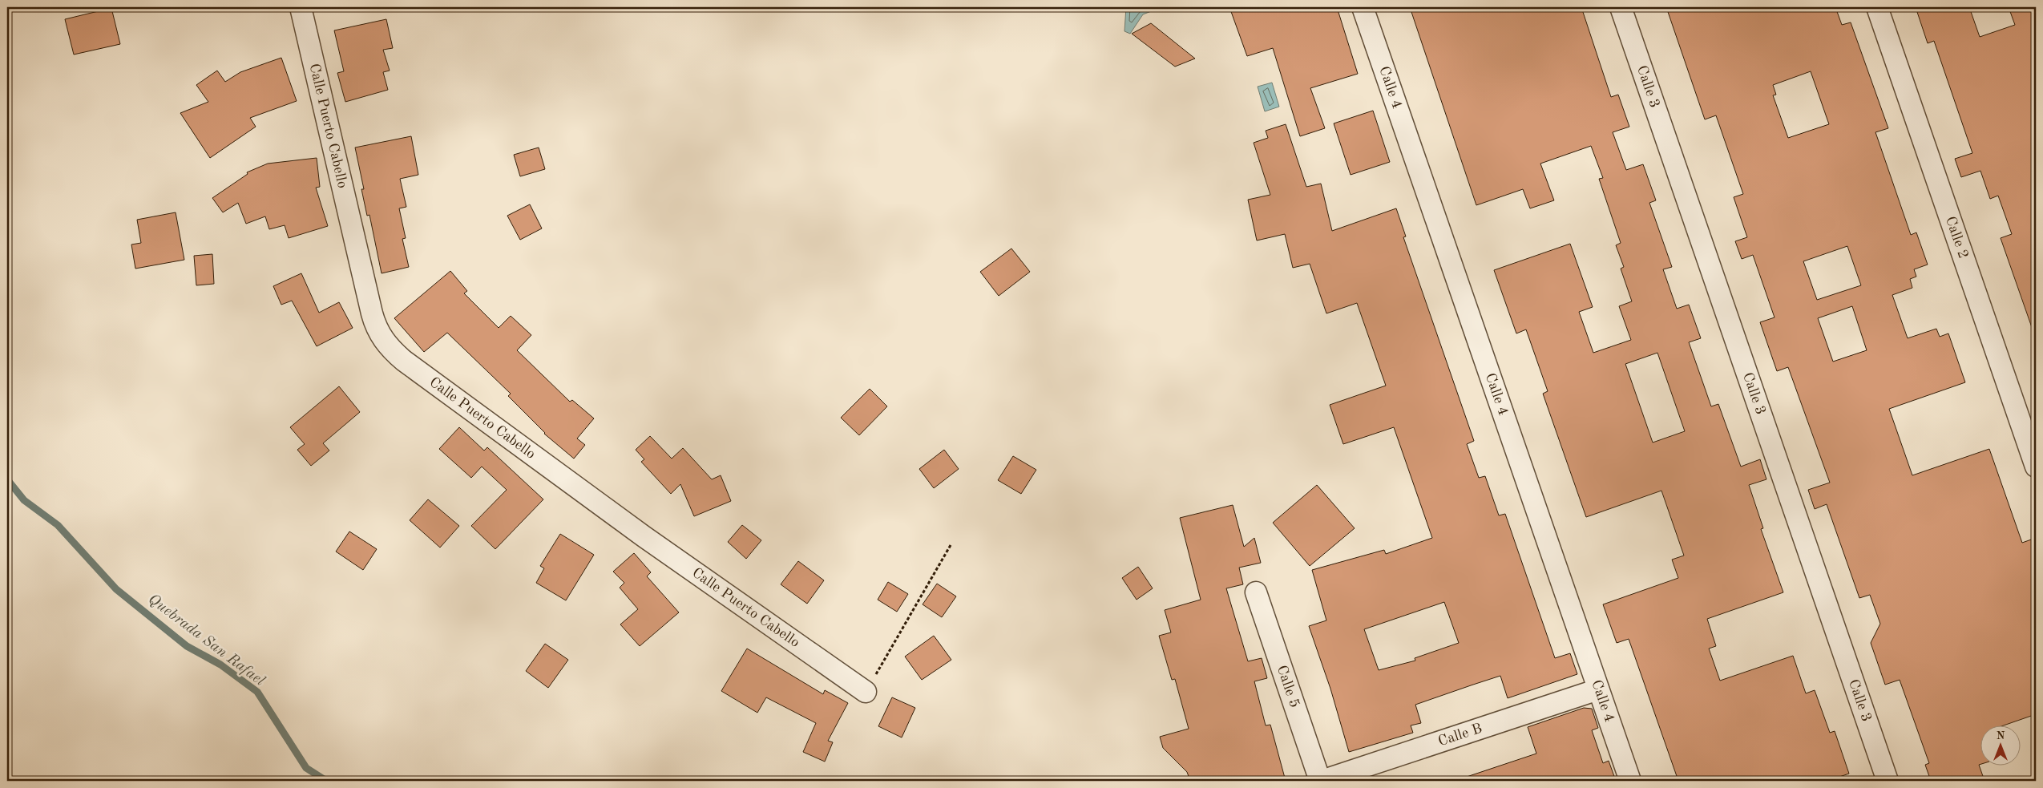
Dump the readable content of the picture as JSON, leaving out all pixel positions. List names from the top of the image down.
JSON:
{
  "streets": {
    "street": [
      "Calle 4",
      "Calle 3",
      "Calle Puerto Cabello",
      "Calle 2",
      "Calle 5",
      "Calle B"
    ]
  },
  "crossings": [
    ["Calle 4", "Calle B"],
    ["Calle 5", "Calle B"]
  ],
  "water": ["Quebrada San Rafael"],
  "north": "top"
}
